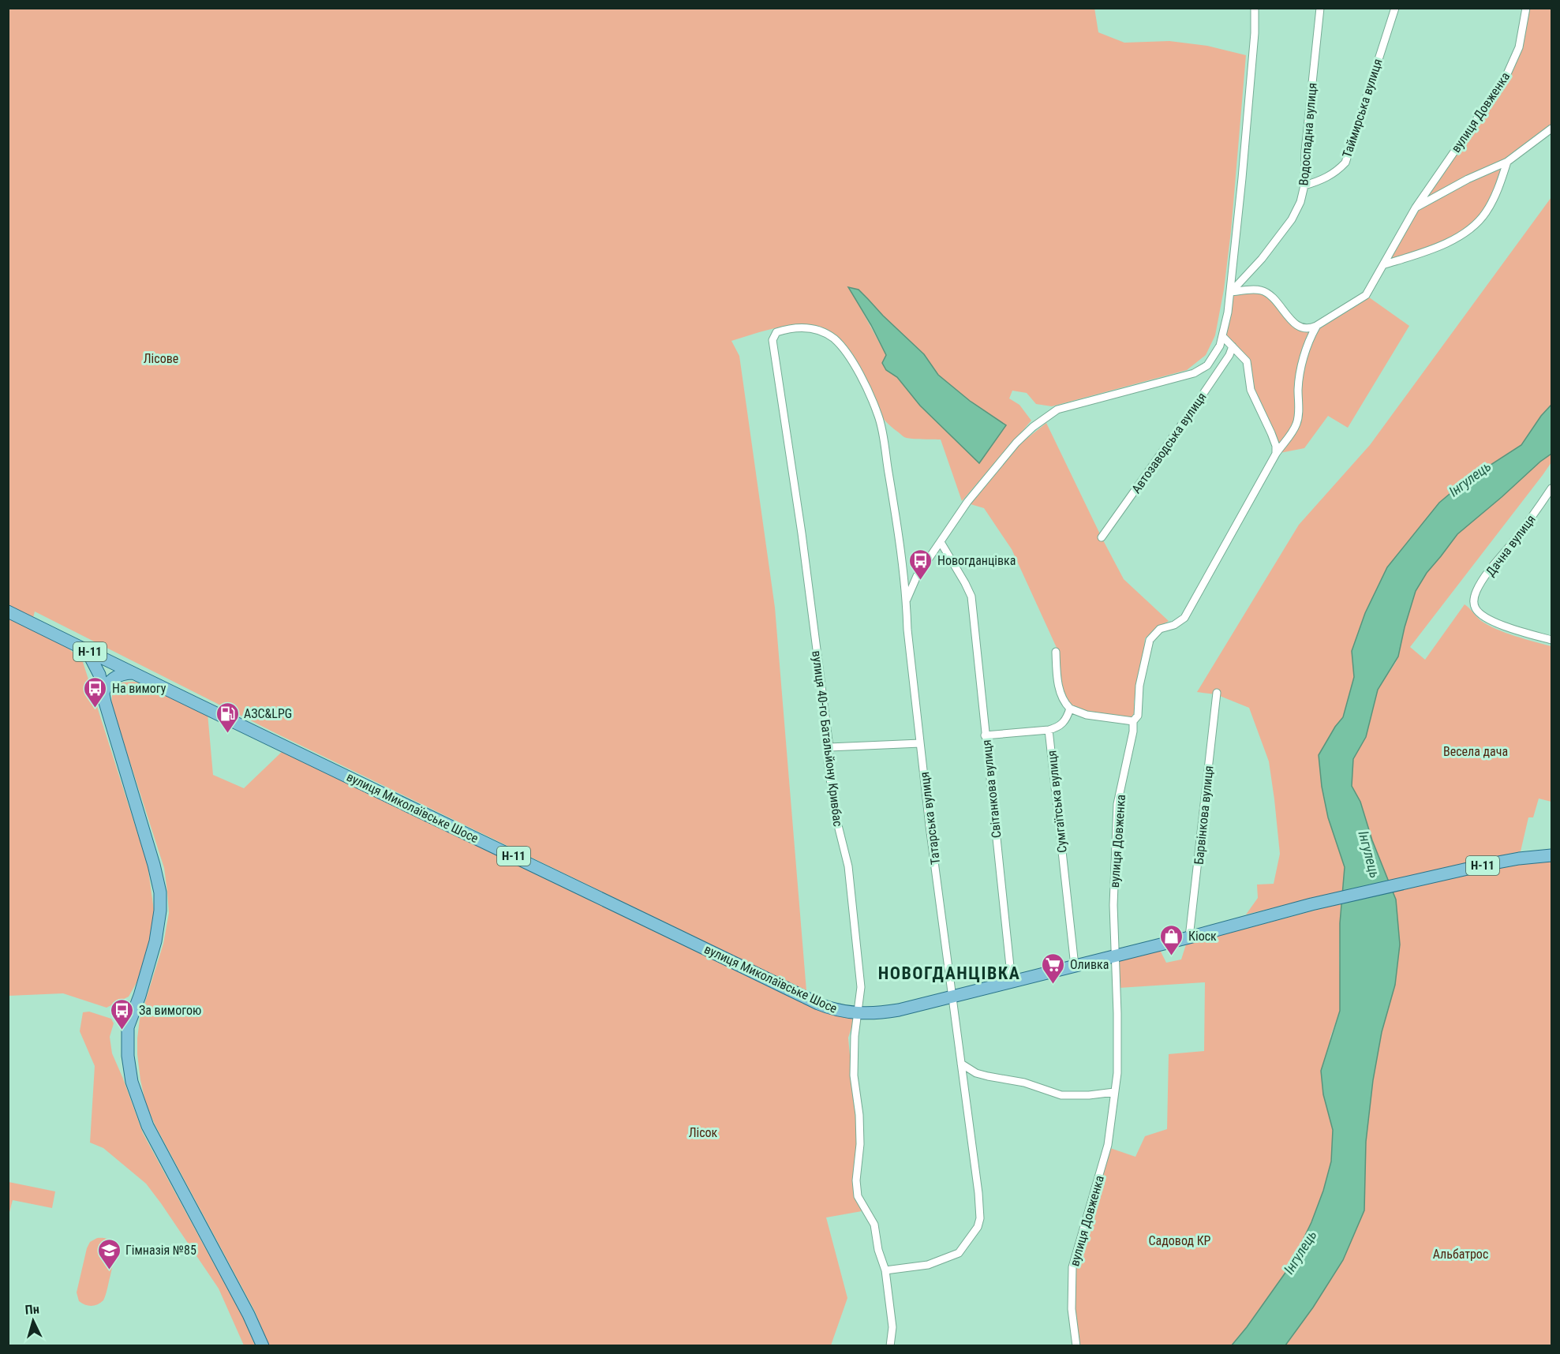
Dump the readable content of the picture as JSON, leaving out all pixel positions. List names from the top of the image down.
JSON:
{
  "streets": {
    "main road": ["Н-11", "вулиця Миколаївське Шосе"],
    "street": [
      "Таймирська вулиця",
      "вулиця Довженка",
      "Водоспадна вулиця",
      "Автозаводська вулиця",
      "Дачна вулиця",
      "вулиця 40-го Батальйону Кривбас",
      "Світанкова вулиця",
      "Сумгаїтська вулиця",
      "Барвінкова вулиця",
      "Татарська вулиця"
    ]
  },
  "crossings": [
    ["Таймирська вулиця", "Водоспадна вулиця"],
    ["вулиця Довженка", "вулиця Миколаївське Шосе"],
    ["Н-11", "вулиця Миколаївське Шосе"],
    ["вулиця 40-го Батальйону Кривбас", "вулиця Миколаївське Шосе"],
    ["вулиця 40-го Батальйону Кривбас", "Татарська вулиця"],
    ["Світанкова вулиця", "вулиця Миколаївське Шосе"],
    ["Сумгаїтська вулиця", "вулиця Миколаївське Шосе"],
    ["вулиця Миколаївське Шосе", "Барвінкова вулиця"],
    ["вулиця Миколаївське Шосе", "Татарська вулиця"]
  ],
  "districts": ["НОВОГДАНЦІВКА"],
  "water": ["Інгулець"],
  "parks": [
    "Лісове",
    "Весела дача",
    "Лісок",
    "Садовод КР",
    "Альбатрос"
  ],
  "places": {
    "bus stop": ["Новогданцівка", "На вимогу", "За вимогою"],
    "fuel station": ["АЗС&LPG"],
    "shop": ["Кіоск"],
    "supermarket": ["Оливка"],
    "school or university": ["Гімназія №85"]
  },
  "north": "top"
}
